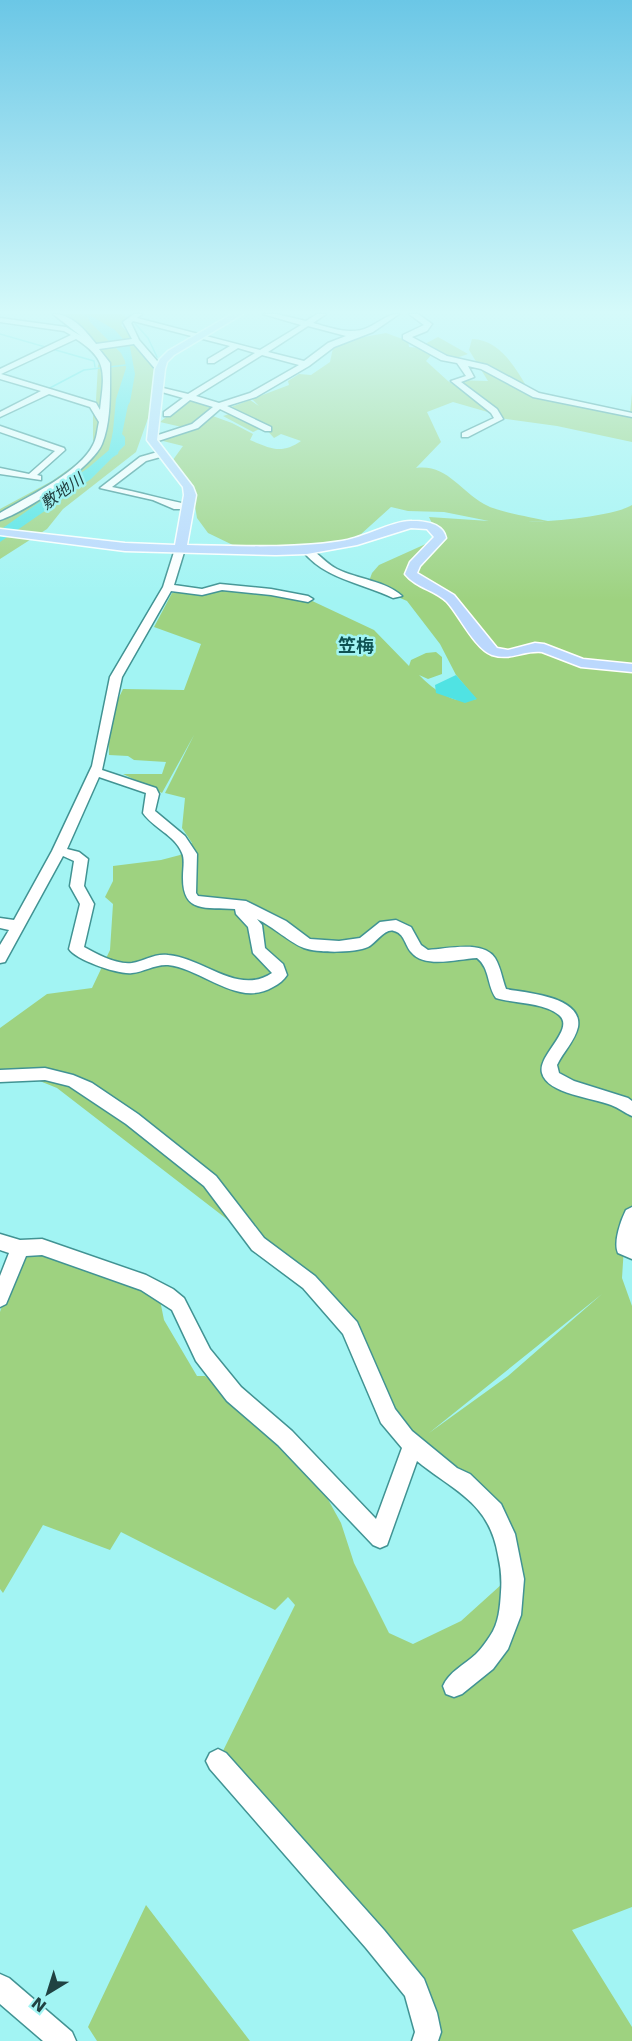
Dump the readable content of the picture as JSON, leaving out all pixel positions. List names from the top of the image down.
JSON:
{
  "districts": ["笠梅"],
  "water": ["敷地川"],
  "north": "bottom left"
}
